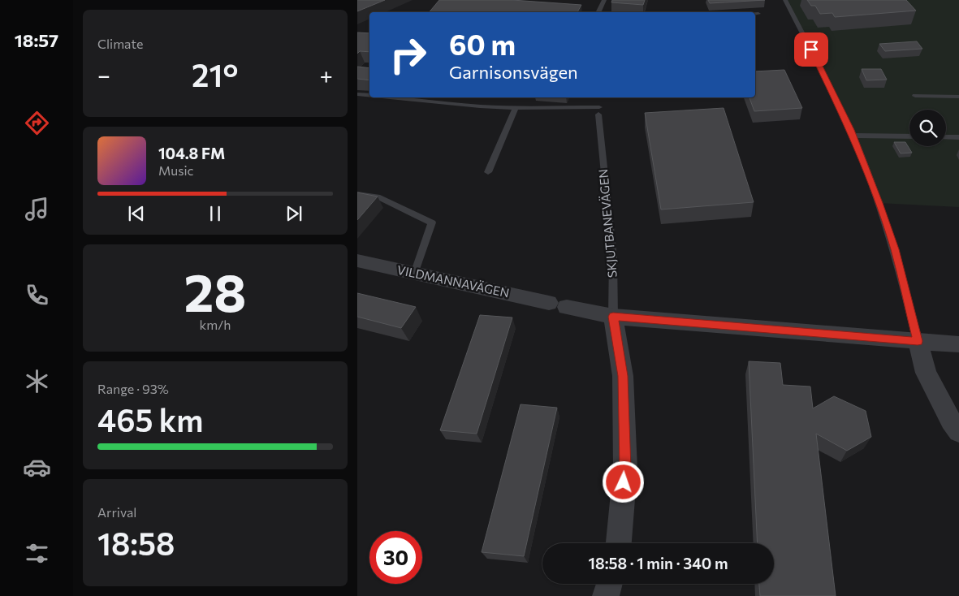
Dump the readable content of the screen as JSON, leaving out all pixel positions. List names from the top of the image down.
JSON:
{
  "streets": {
    "street": ["SKJUTBANEVÄGEN", "VILDMANNAVÄGEN"]
  },
  "crossings": [
    ["SKJUTBANEVÄGEN", "VILDMANNAVÄGEN"]
  ],
  "page": {
    "tabs": "18:57",
    "tile": [
      "Climate",
      ["28", "km/h"],
      ["Range · 93%", "465 km"],
      ["Arrival", "18:58"]
    ],
    "turn": ["60 m", "Garnisonsvägen"],
    "heat": ["−", "21°", "+"],
    "song": ["104.8 FM", "Music"],
    "limit": "30",
    "trip": "18:58 · 1 min · 340 m"
  }
}
